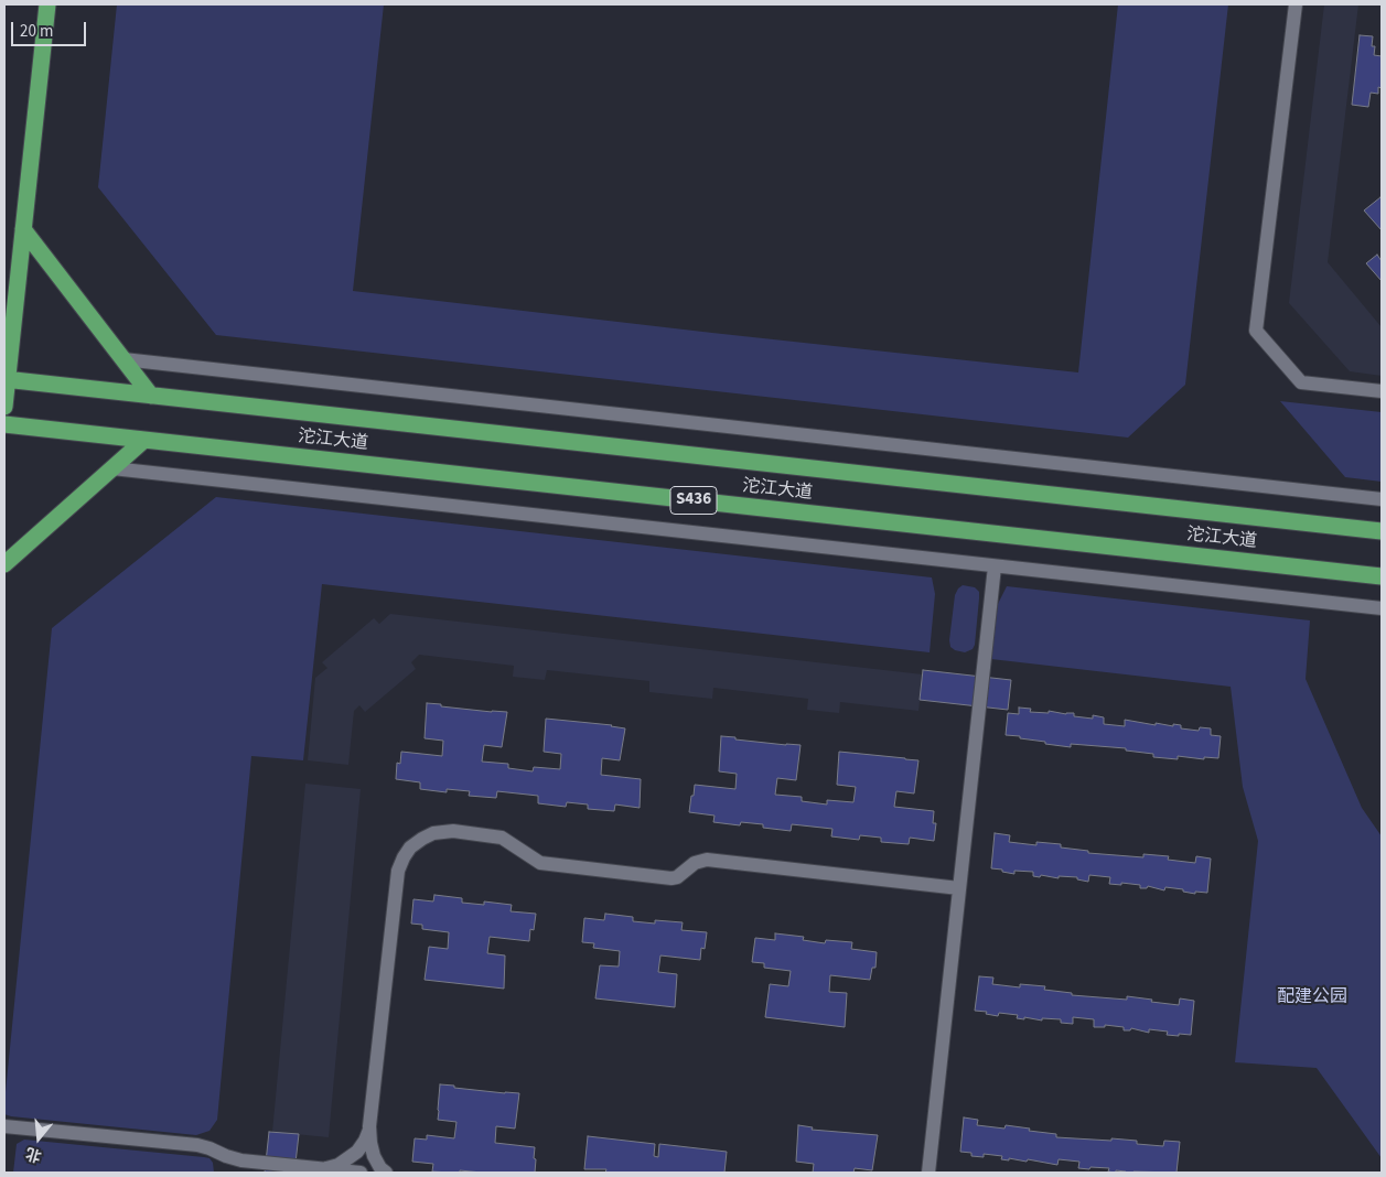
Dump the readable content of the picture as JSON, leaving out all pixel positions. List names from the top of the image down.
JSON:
{
  "streets": {
    "highway": ["沱江大道", "S436"]
  },
  "parks": ["配建公园"],
  "scale_bar": "20 m",
  "north": "bottom"
}
